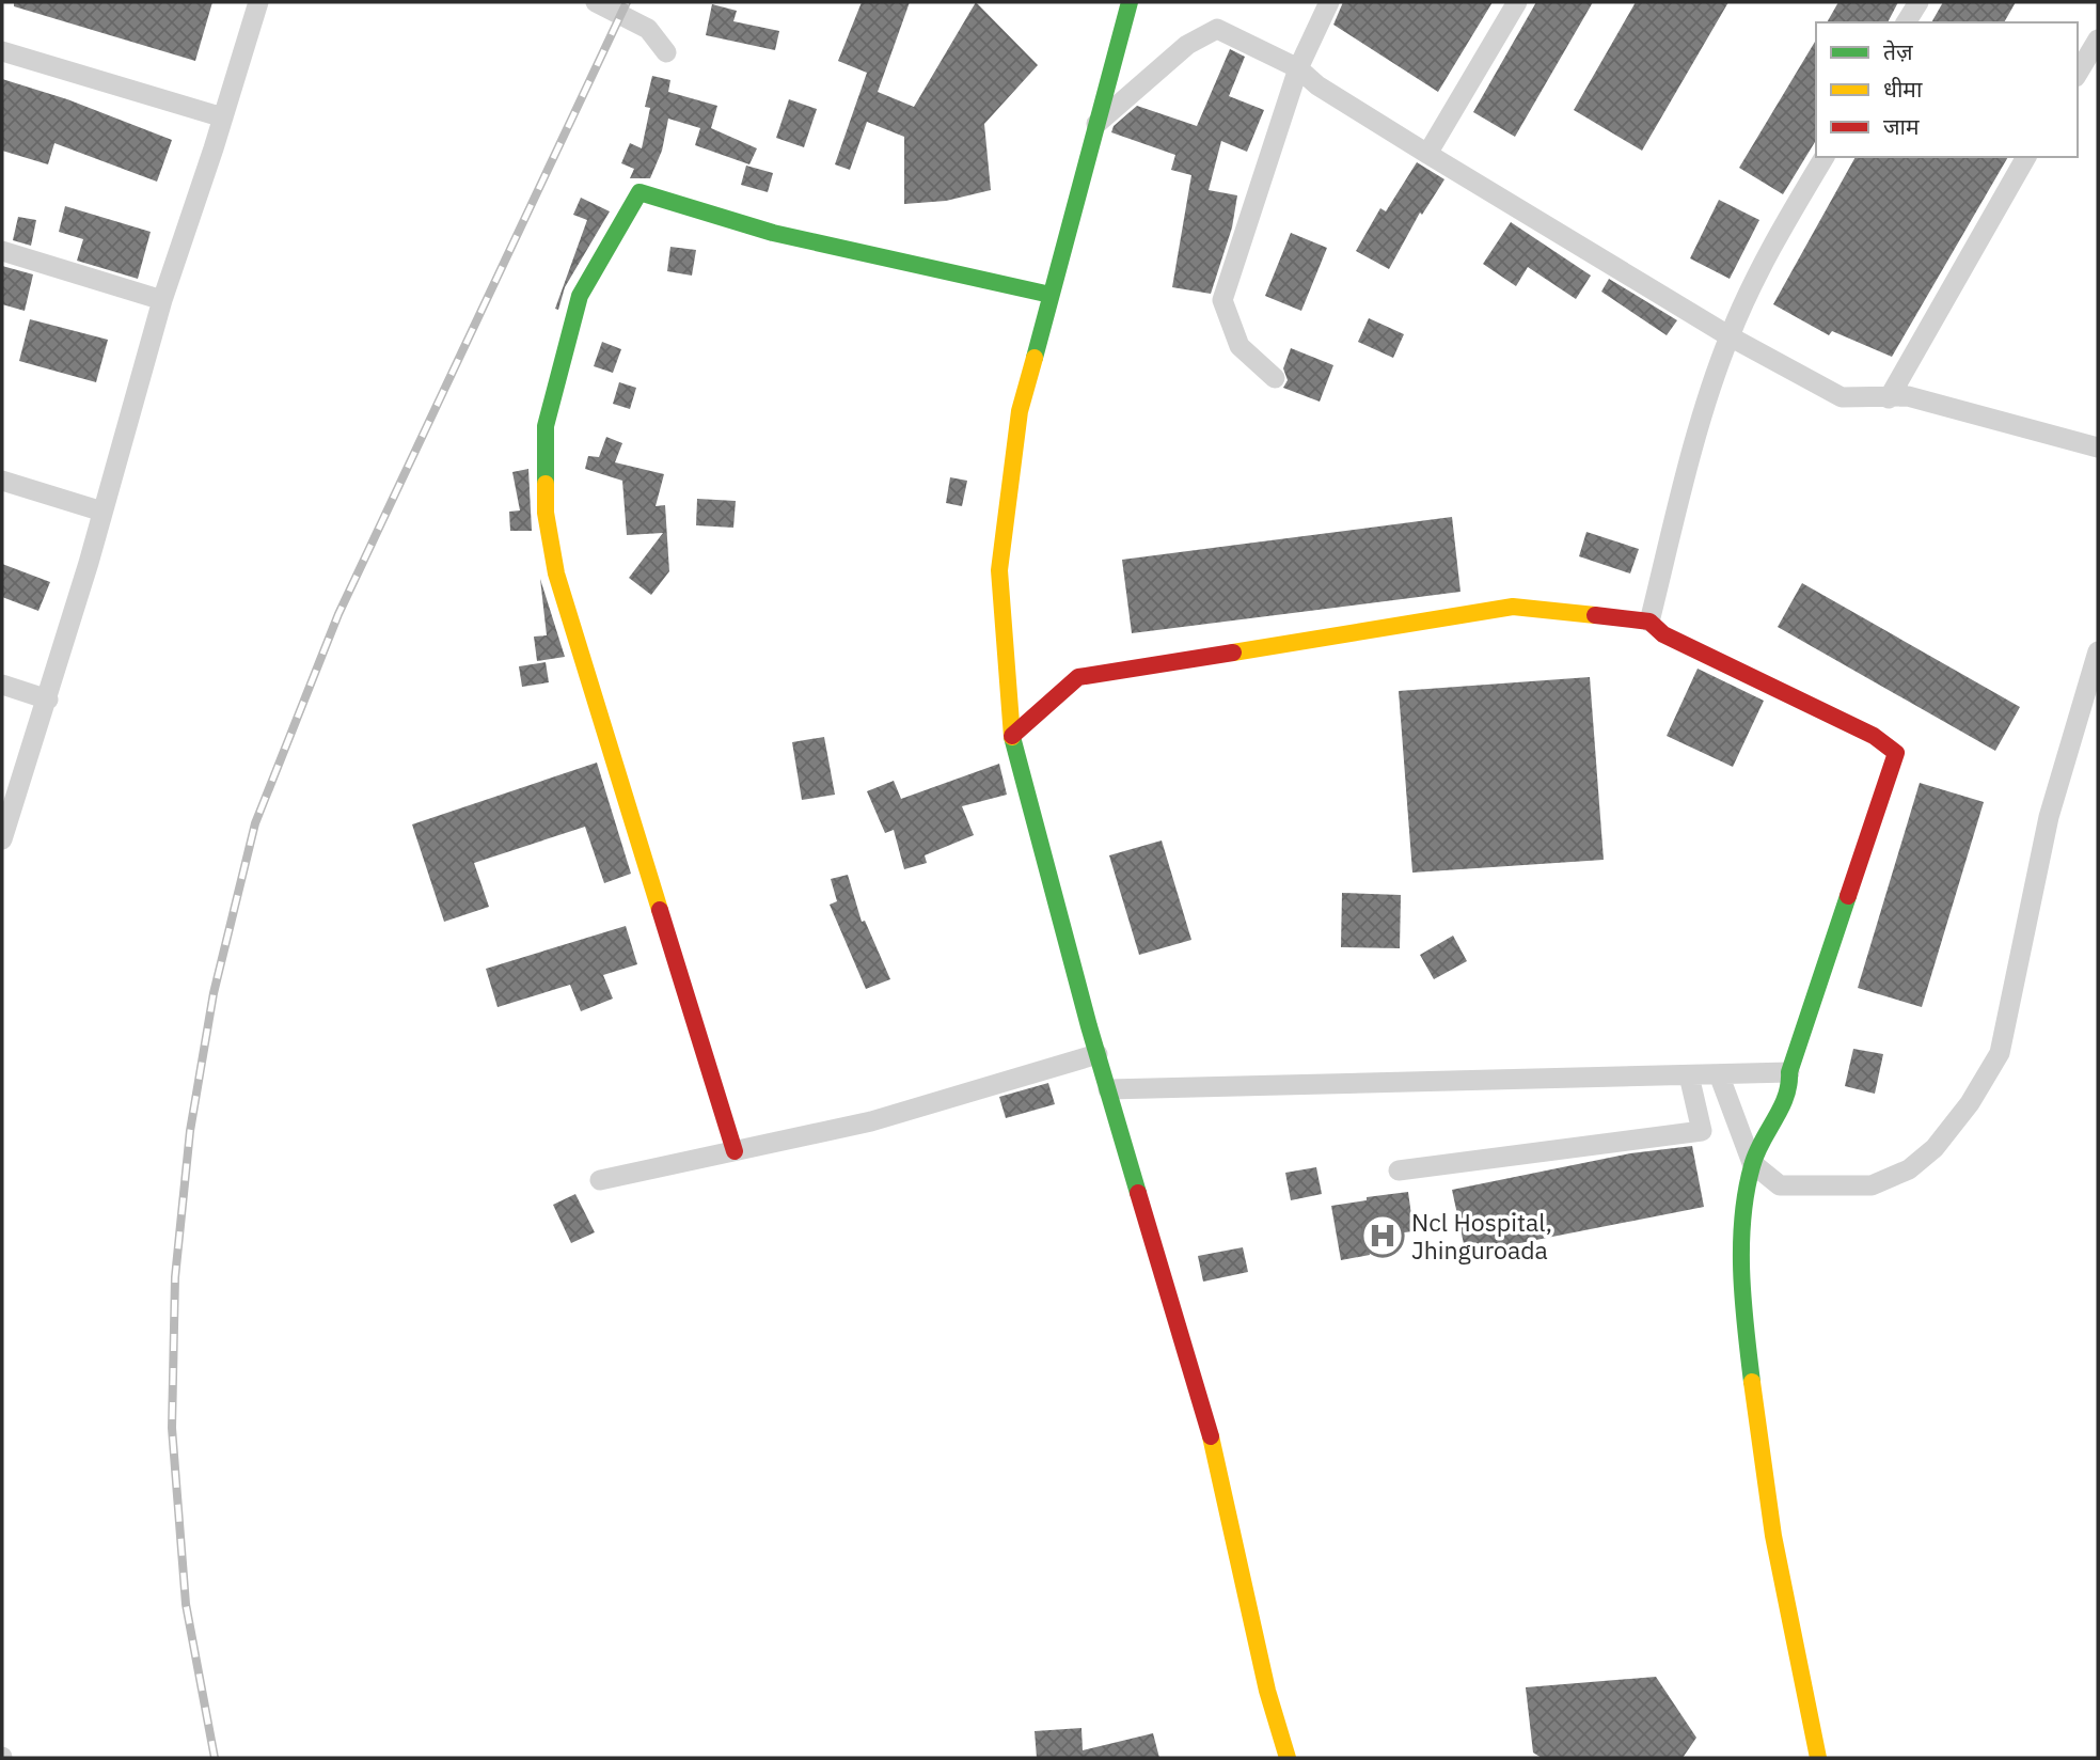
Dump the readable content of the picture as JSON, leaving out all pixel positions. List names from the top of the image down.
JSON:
{
  "places": {
    "hospital": ["Ncl Hospital, Jhinguroada"]
  },
  "legend": ["तेज़", "धीमा", "जाम"]
}
